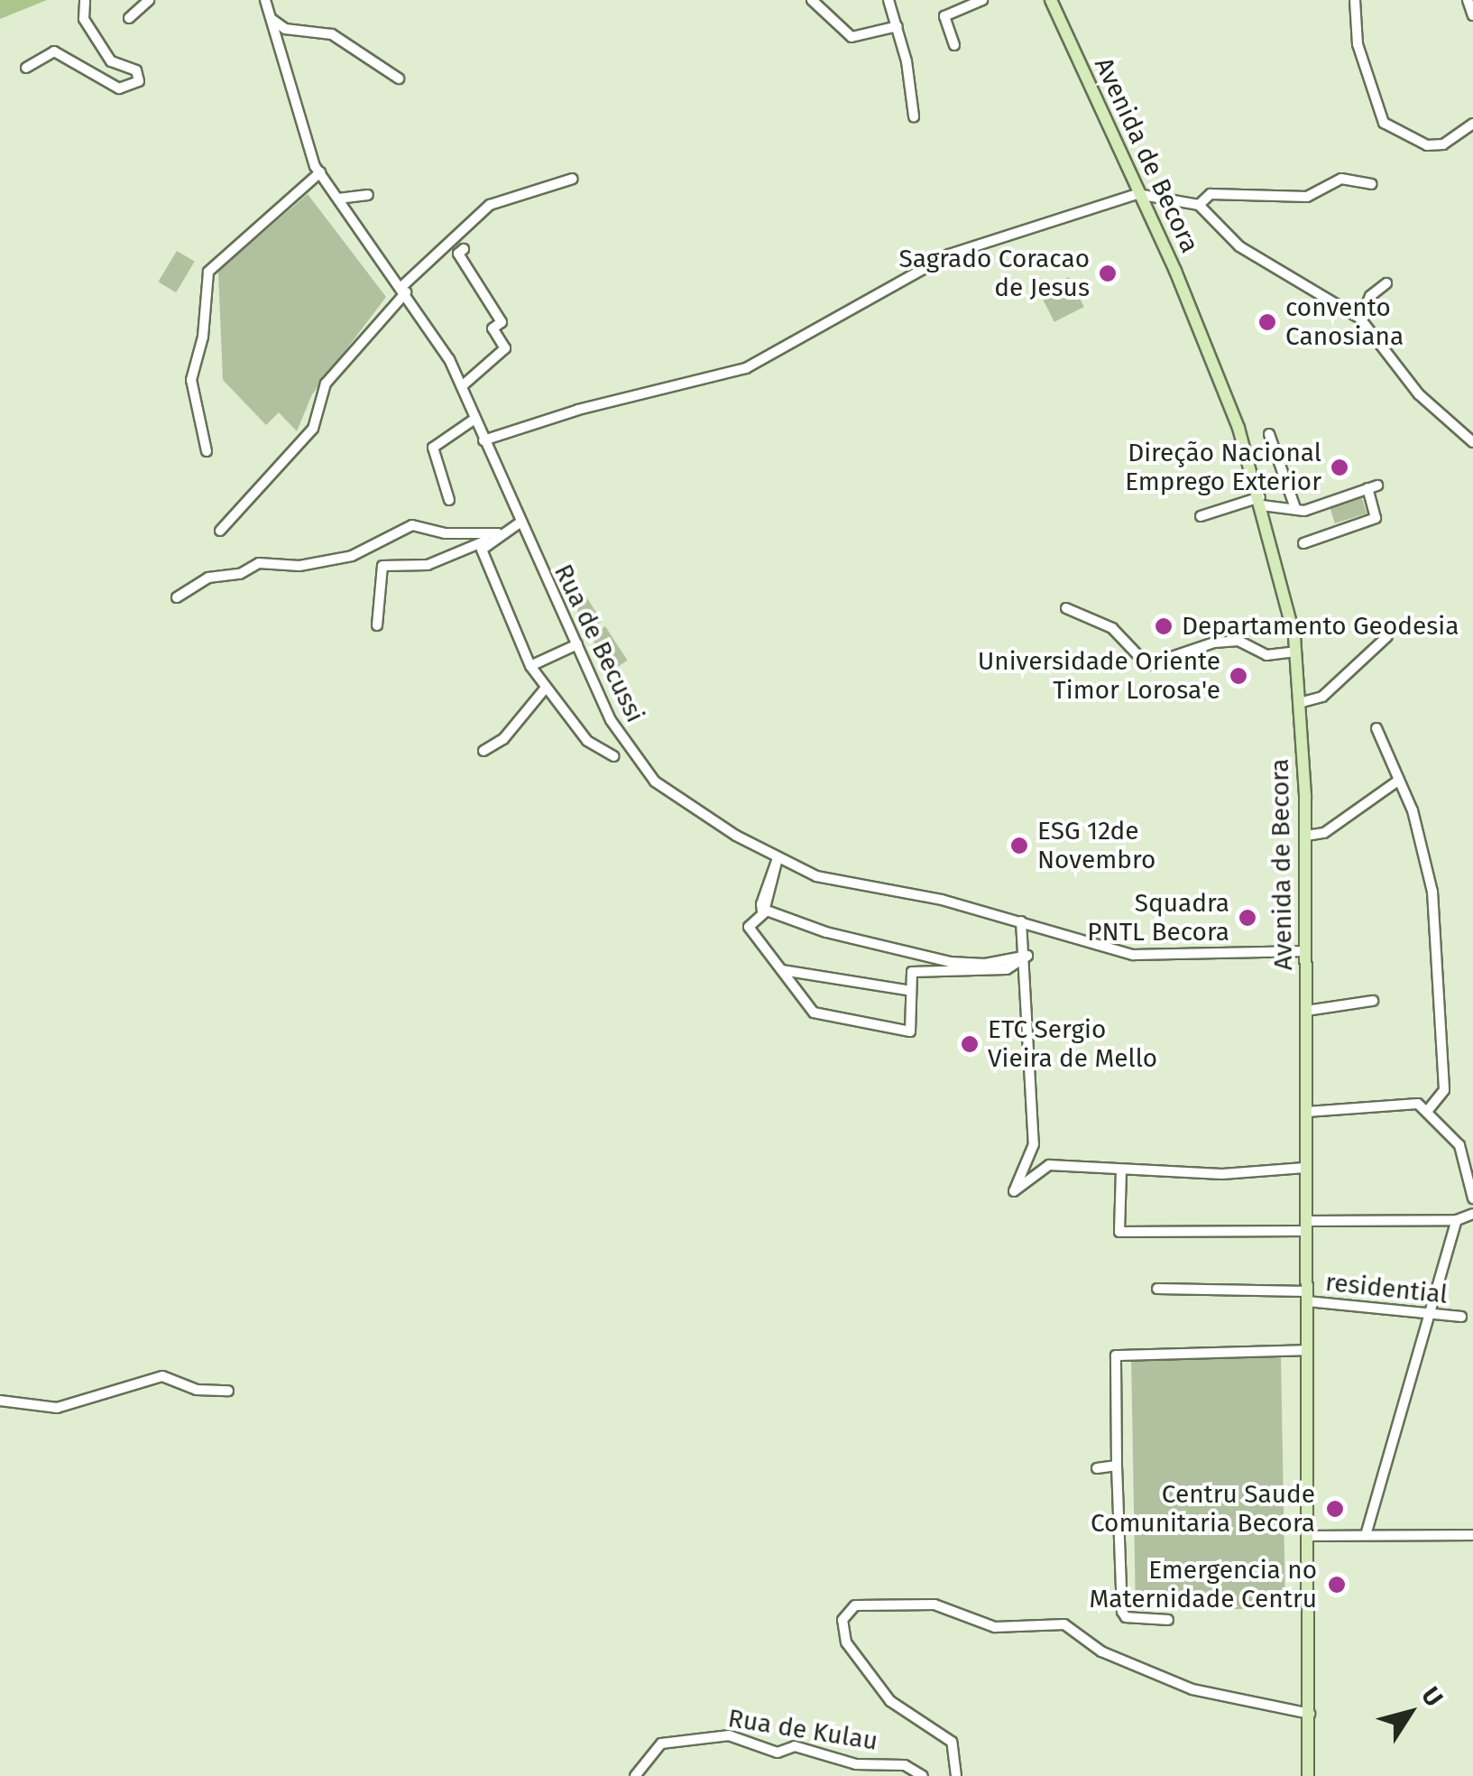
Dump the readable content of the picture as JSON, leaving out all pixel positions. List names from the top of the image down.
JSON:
{
  "streets": {
    "main road": ["Avenida de Becora"],
    "street": ["Rua de Becussi", "residential", "Rua de Kulau"]
  },
  "crossings": [
    ["Avenida de Becora", "Rua de Becussi"],
    ["Avenida de Becora", "residential"],
    ["Avenida de Becora", "Rua de Kulau"]
  ],
  "places": [
    "Sagrado Coracao de Jesus",
    "convento Canosiana",
    "Direção Nacional Emprego Exterior",
    "Departamento Geodesia",
    "Universidade Oriente Timor Lorosa'e",
    "ESG 12de Novembro",
    "Squadra PNTL Becora",
    "ETC Sergio Vieira de Mello",
    "Centru Saude Comunitaria Becora",
    "Emergencia no Maternidade Centru"
  ],
  "north": "top right"
}
